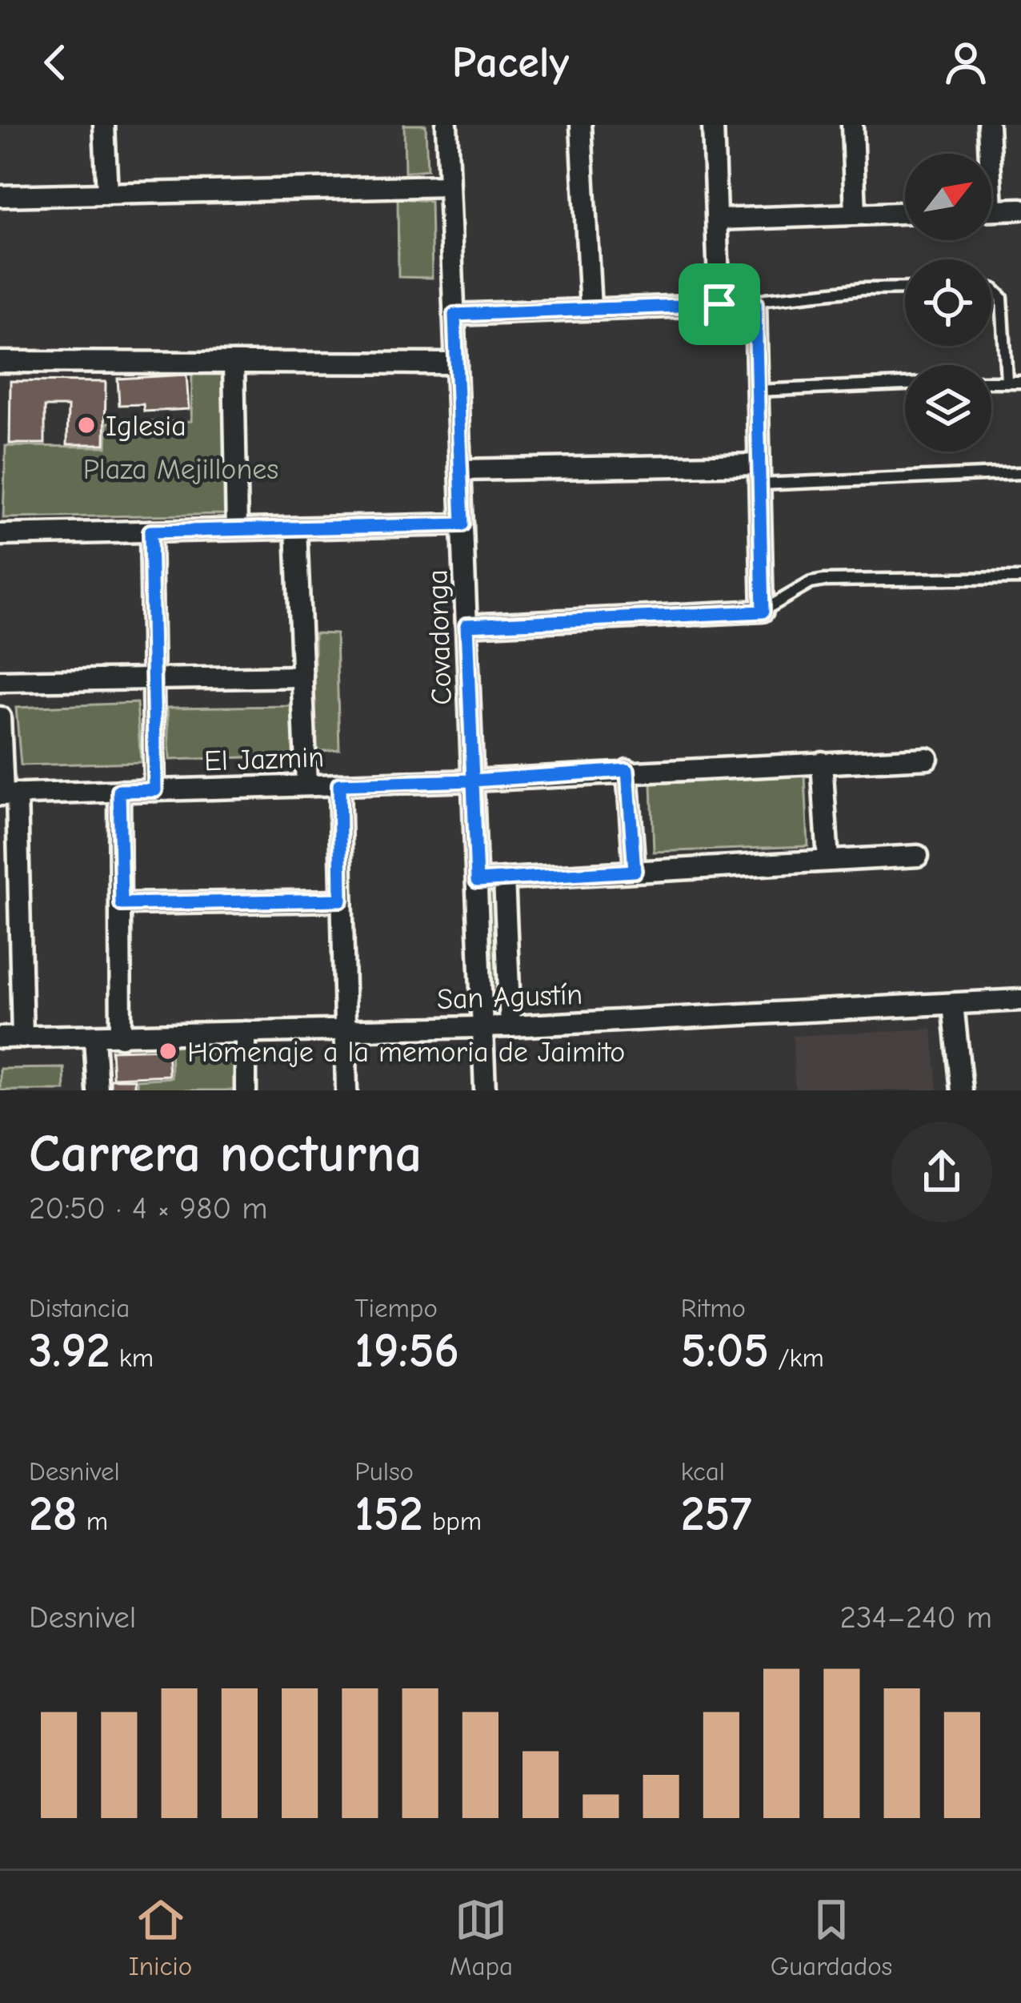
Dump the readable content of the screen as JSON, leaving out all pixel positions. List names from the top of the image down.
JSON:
{
  "streets": {
    "street": ["Covadonga", "El Jazmin", "San Agustín"]
  },
  "crossings": [
    ["Covadonga", "El Jazmin"],
    ["Covadonga", "San Agustín"]
  ],
  "parks": ["Plaza Mejillones"],
  "places": ["Iglesia", "Homenaje a la memoria de Jaimito"],
  "north": "top right",
  "page": {
    "header": "Pacely",
    "heading": ["Carrera nocturna", "20:50 · 4 × 980 m"],
    "stats": [
      ["Distancia", "3.92 km"],
      ["Tiempo", "19:56"],
      ["Ritmo", "5:05 /km"],
      ["Desnivel", "28 m"],
      ["Pulso", "152 bpm"],
      ["kcal", "257"]
    ],
    "chart": ["Desnivel", "234–240 m"],
    "tabs": ["Inicio", "Mapa", "Guardados"]
  }
}
